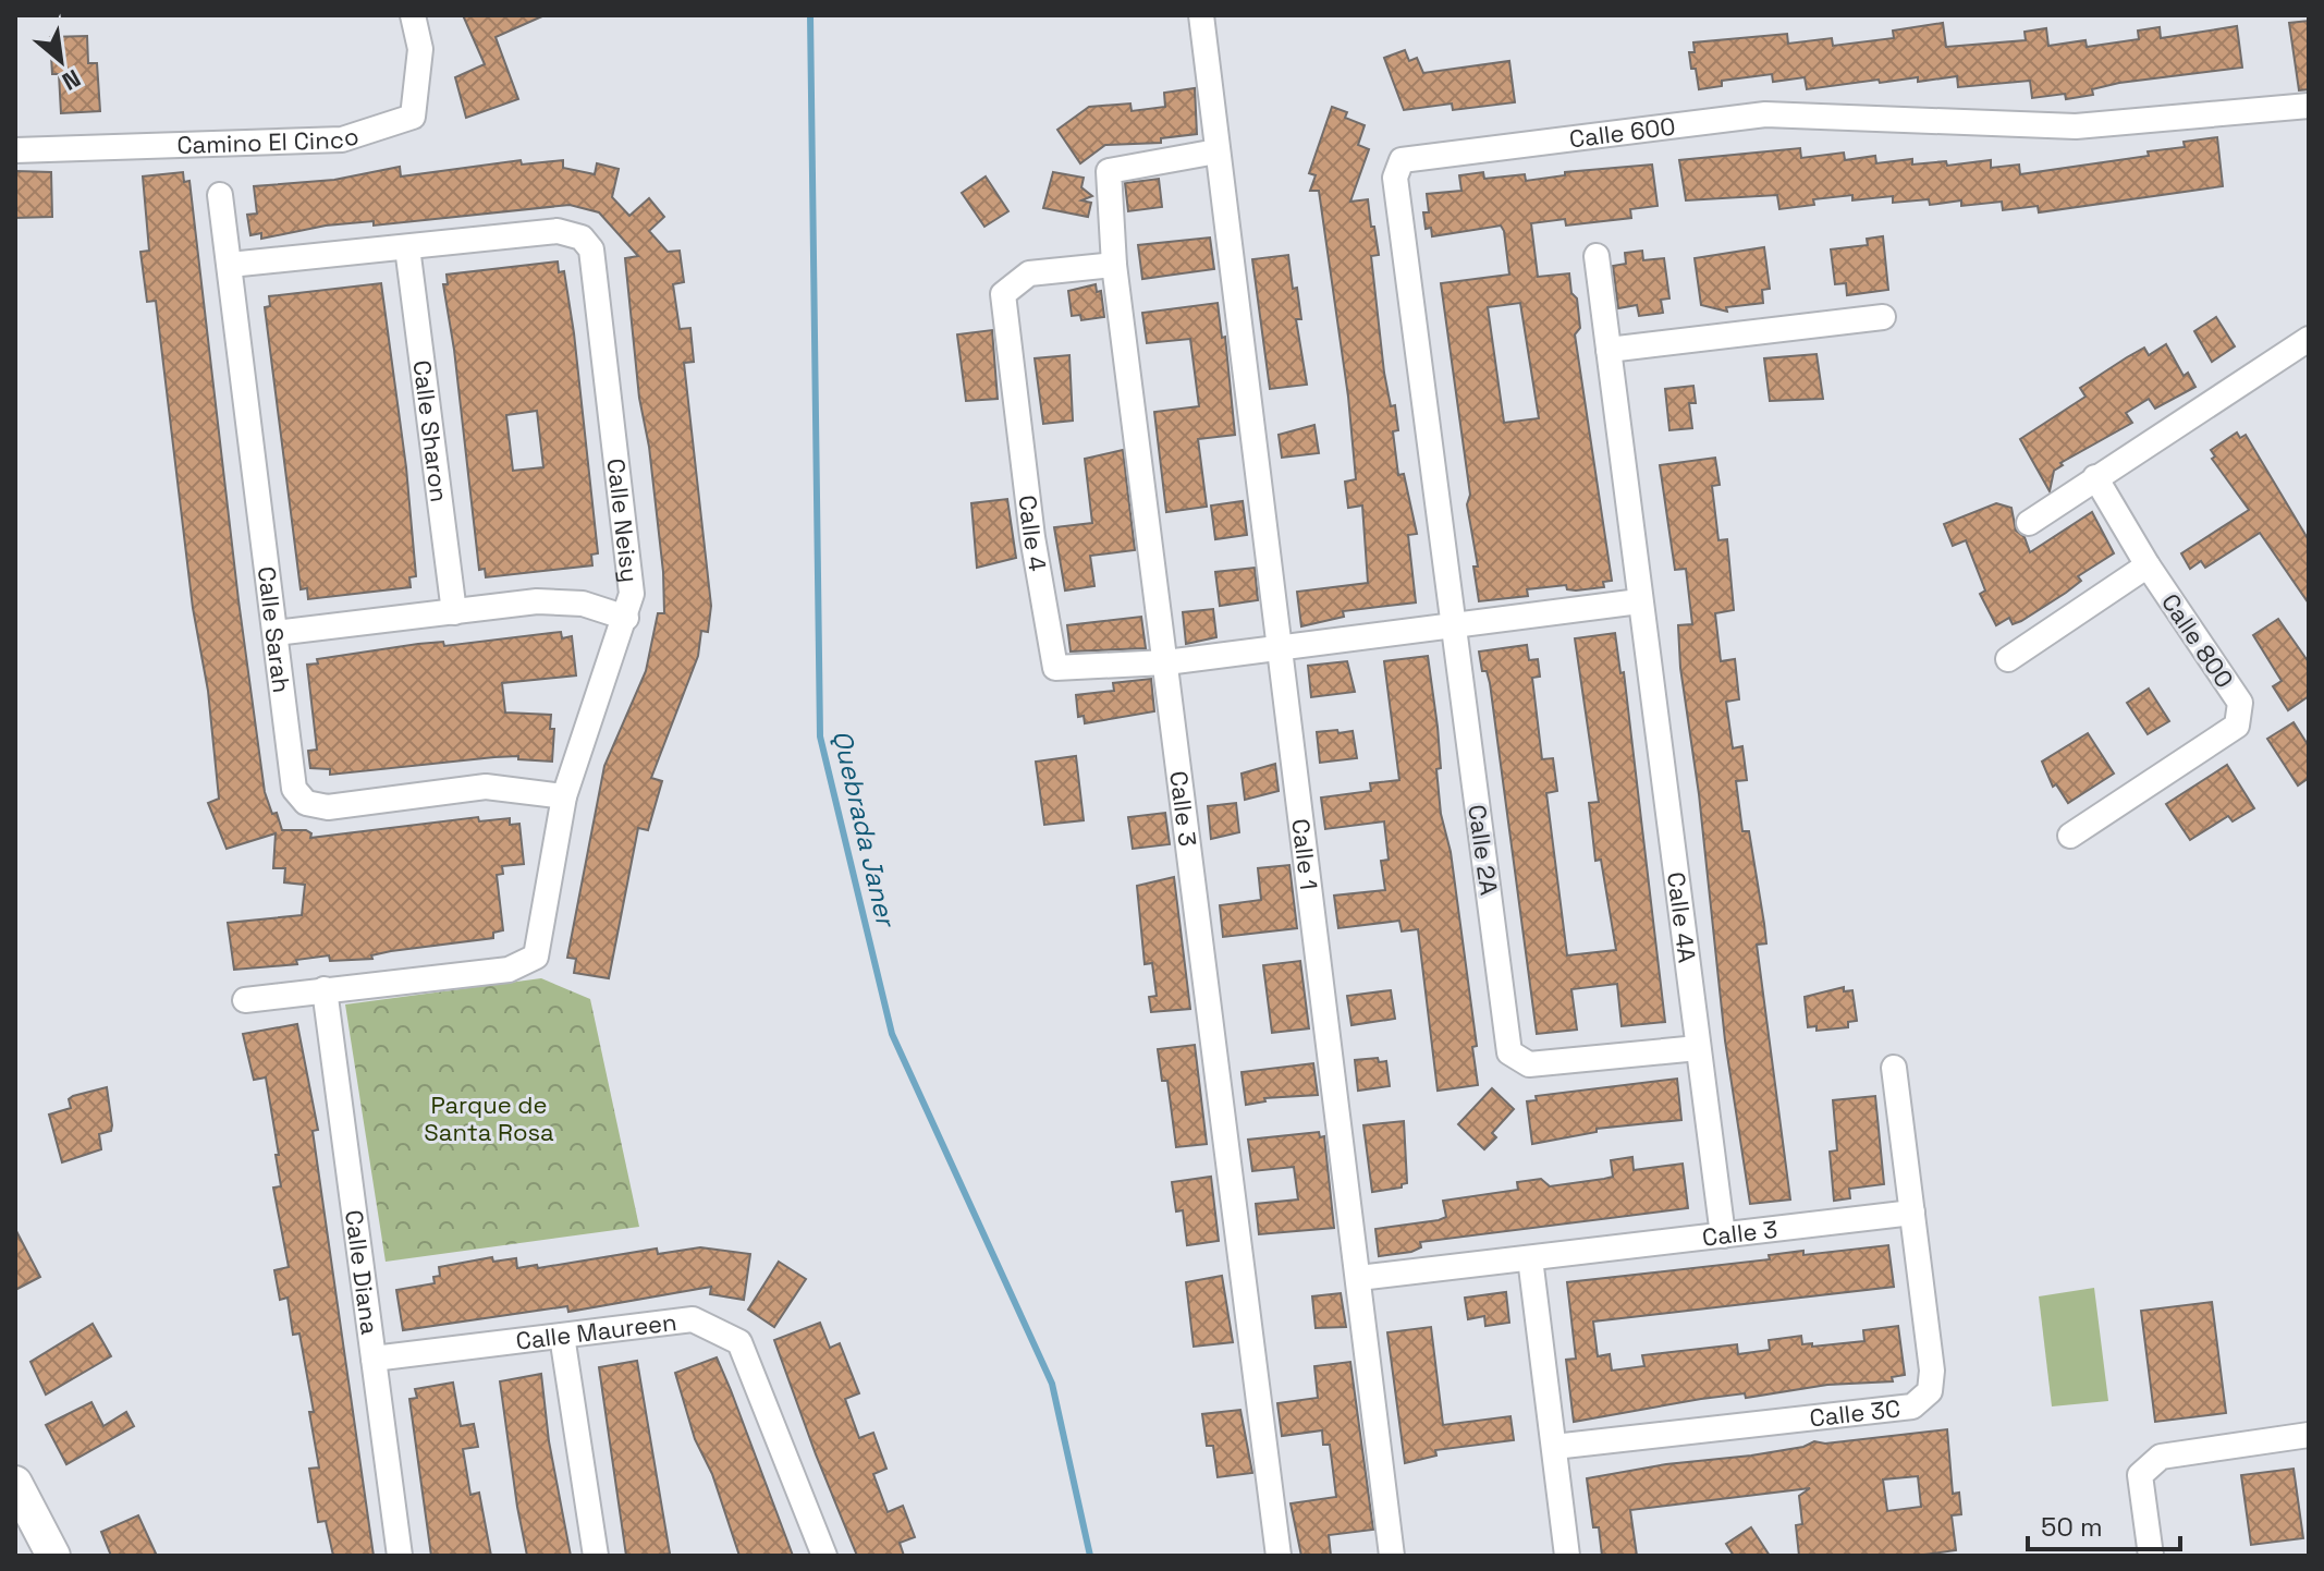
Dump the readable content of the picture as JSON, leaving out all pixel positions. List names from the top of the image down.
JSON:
{
  "streets": {
    "street": [
      "Calle 600",
      "Camino El Cinco",
      "Calle Sharon",
      "Calle Neisy",
      "Calle 4",
      "Calle Sarah",
      "Calle 800",
      "Calle 3",
      "Calle 2A",
      "Calle 1",
      "Calle 4A",
      "Calle Diana",
      "Calle Maureen",
      "Calle 3C"
    ]
  },
  "crossings": [
    ["Calle 600", "Calle 4"],
    ["Calle 600", "Calle 2A"],
    ["Calle Sharon", "Calle Neisy"],
    ["Calle Neisy", "Calle Sarah"],
    ["Calle Neisy", "Calle Diana"],
    ["Calle 4", "Calle 3"],
    ["Calle 4", "Calle 2A"],
    ["Calle 4", "Calle 1"],
    ["Calle 4", "Calle 4A"],
    ["Calle 3", "Calle 1"],
    ["Calle 3", "Calle 4A"],
    ["Calle 3", "Calle 3C"],
    ["Calle 2A", "Calle 4A"],
    ["Calle Diana", "Calle Maureen"]
  ],
  "water": ["Quebrada Janer"],
  "parks": ["Parque de Santa Rosa"],
  "scale_bar": "50 m",
  "north": "bottom right"
}
